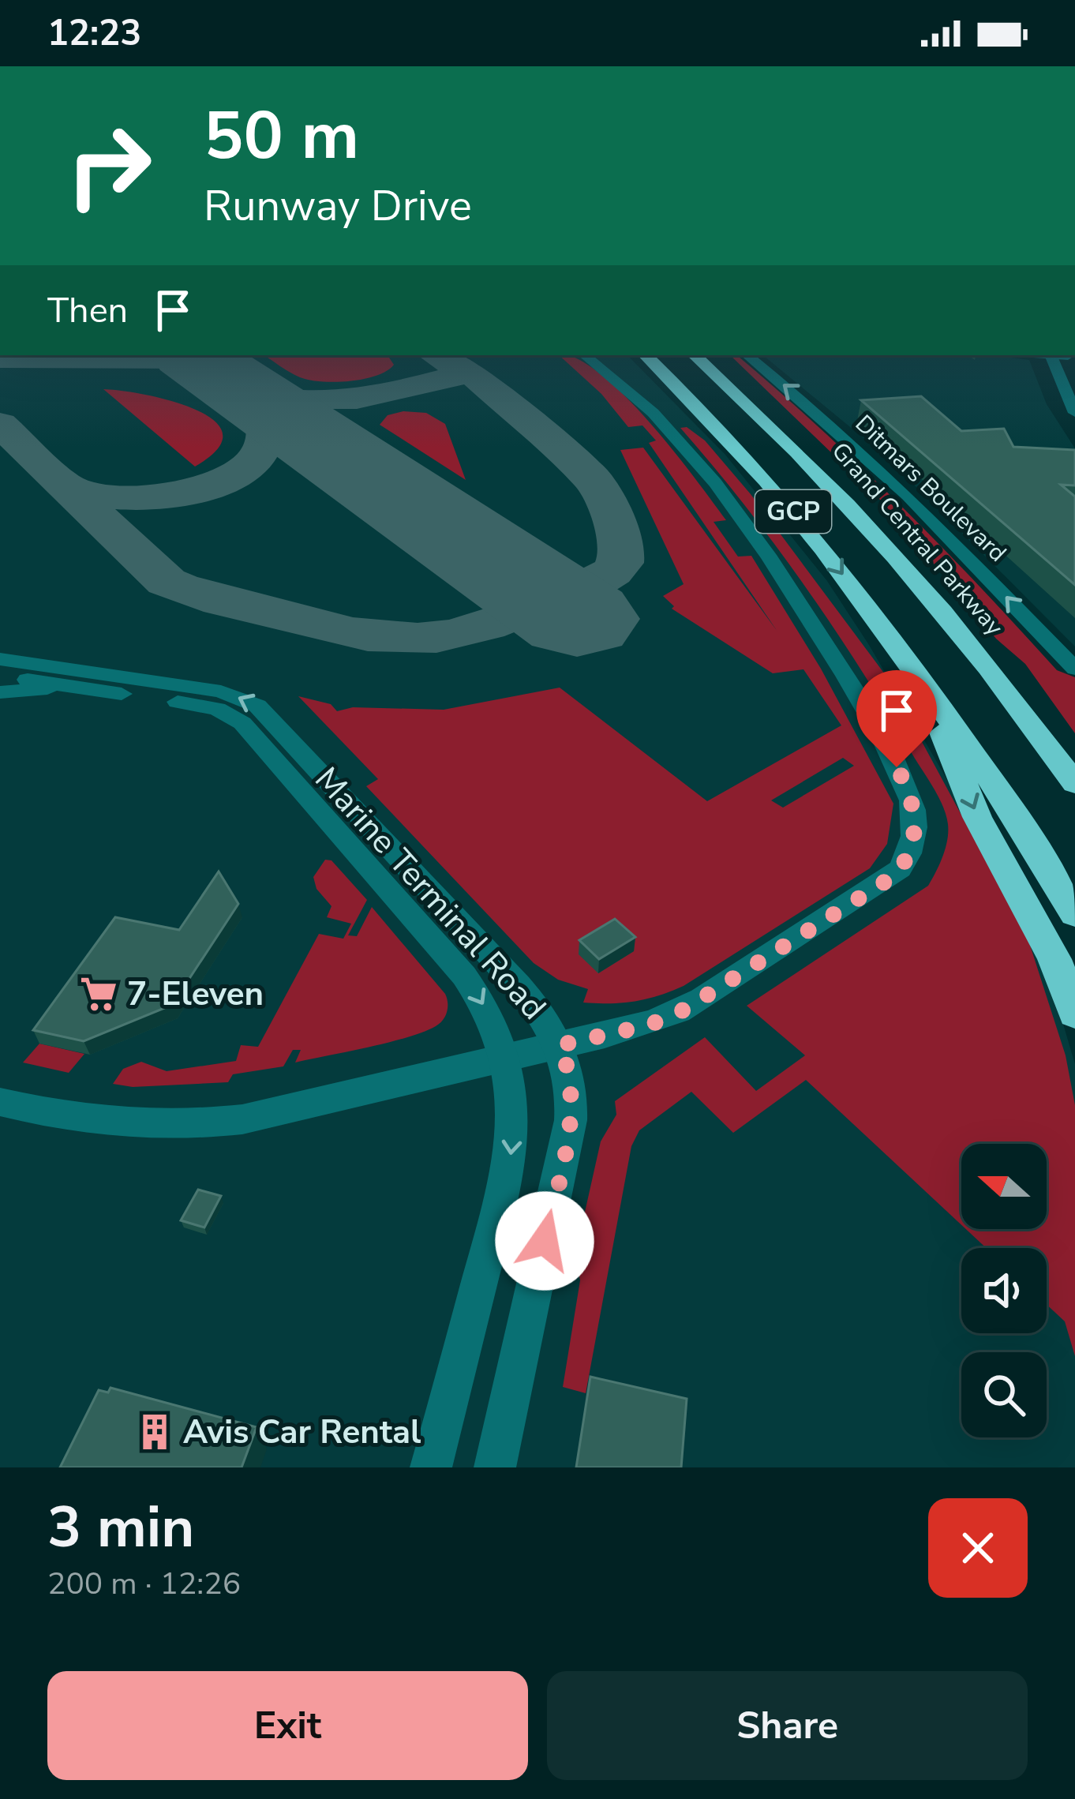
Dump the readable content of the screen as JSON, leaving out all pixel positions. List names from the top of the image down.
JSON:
{
  "streets": {
    "highway": ["GCP", "Grand Central Parkway"],
    "street": ["Ditmars Boulevard", "Marine Terminal Road"]
  },
  "one_way": ["Ditmars Boulevard"],
  "places": {
    "supermarket": ["7-Eleven"],
    "building": ["Avis Car Rental"]
  },
  "north": "left",
  "page": {
    "status": "12:23",
    "turn": ["50 m", "Runway Drive"],
    "then": "Then",
    "heading": ["3 min", "200 m · 12:26"],
    "buttons": ["Exit", "Share"]
  }
}
